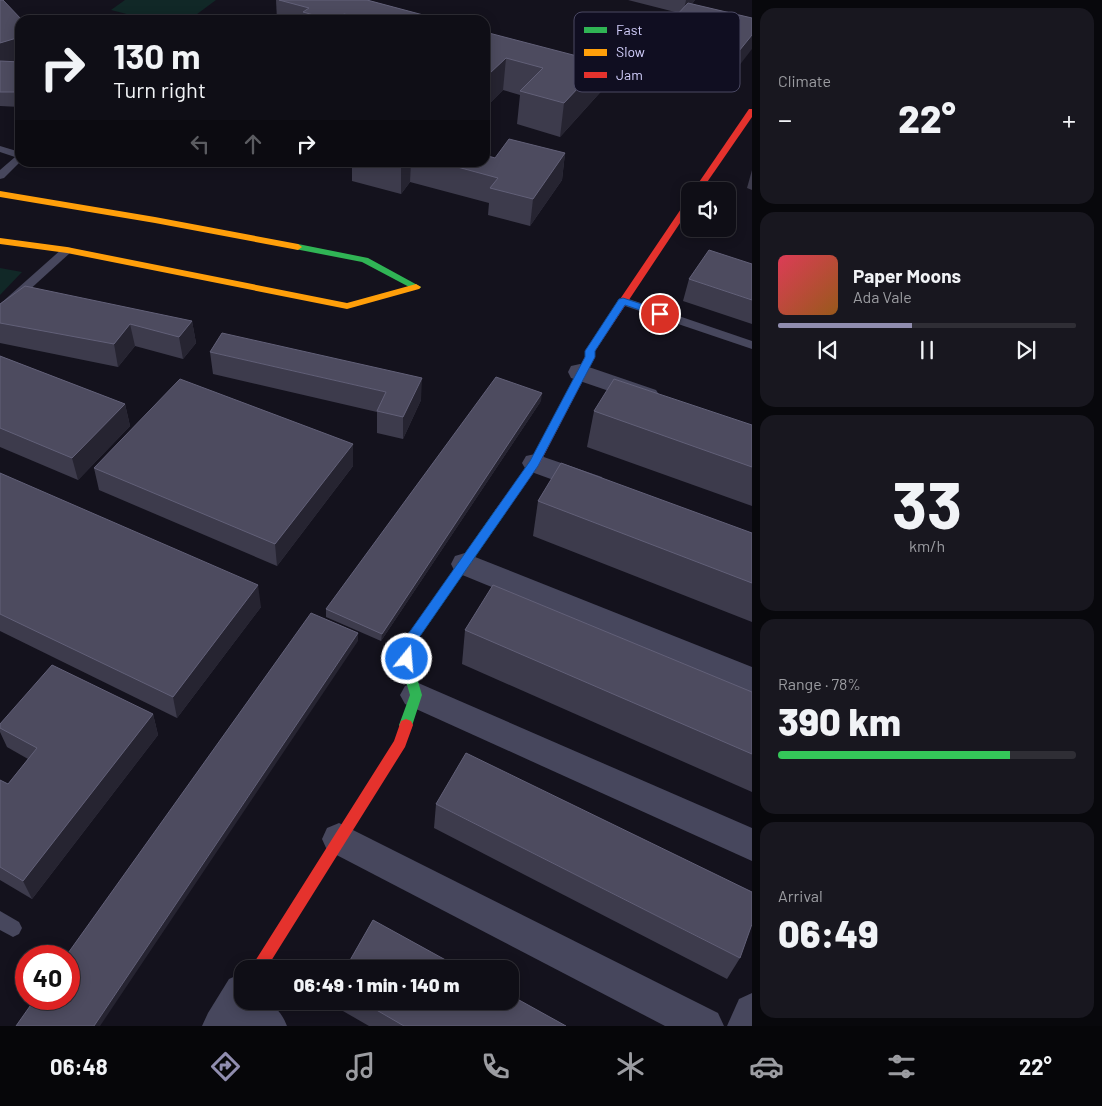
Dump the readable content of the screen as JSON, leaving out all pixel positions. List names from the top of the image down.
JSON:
{
  "legend": ["Fast", "Slow", "Jam"],
  "page": {
    "tile": [
      "Climate",
      ["33", "km/h"],
      ["Range · 78%", "390 km"],
      ["Arrival", "06:49"]
    ],
    "turn": ["130 m", "Turn right"],
    "heat": ["−", "22°", "+"],
    "song": ["Paper Moons", "Ada Vale"],
    "limit": "40",
    "trip": "06:49 · 1 min · 140 m",
    "tabs": ["06:48", "22°"]
  }
}
